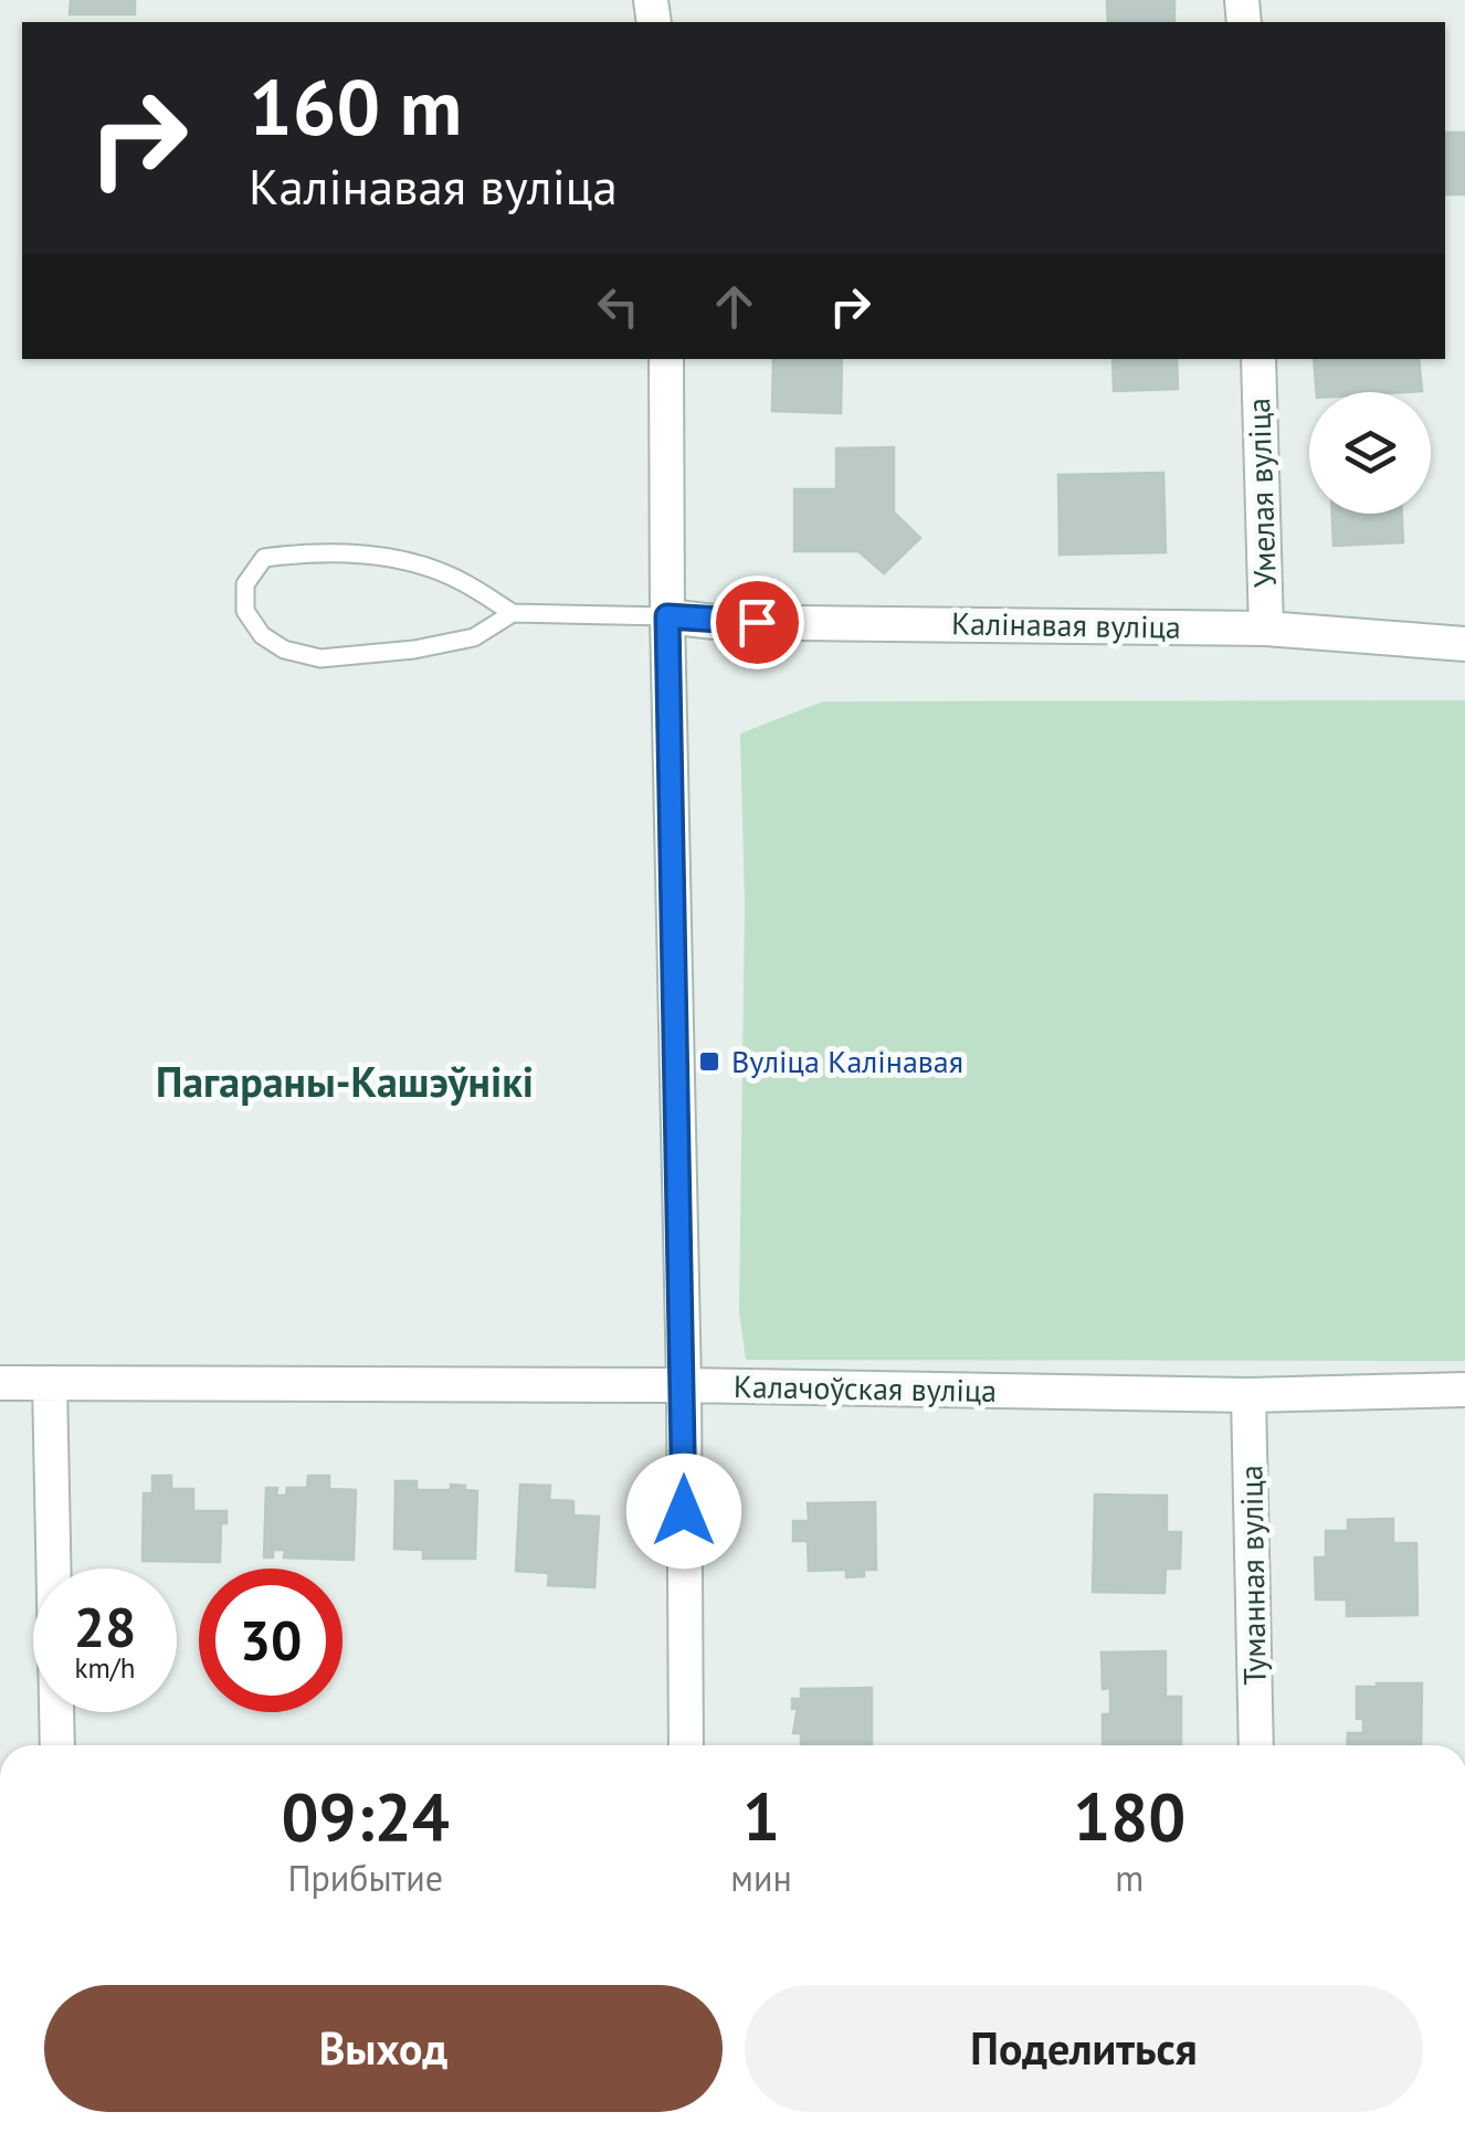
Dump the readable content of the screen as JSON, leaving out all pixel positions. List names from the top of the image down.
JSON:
{
  "streets": {
    "street": [
      "Умелая вуліца",
      "Калінавая вуліца",
      "Калачоўская вуліца",
      "Туманная вуліца"
    ]
  },
  "crossings": [
    ["Умелая вуліца", "Калінавая вуліца"],
    ["Калачоўская вуліца", "Туманная вуліца"]
  ],
  "districts": ["Пагараны-Кашэўнікі"],
  "places": {
    "transit": ["Вуліца Калінавая"]
  },
  "page": {
    "turn": ["160 m", "Калінавая вуліца"],
    "speed": "28 km/h",
    "limit": "30",
    "eta": [
      "09:24",
      "Прибытие",
      "1",
      "мин",
      "180",
      "m"
    ],
    "buttons": ["Выход", "Поделиться"]
  }
}
